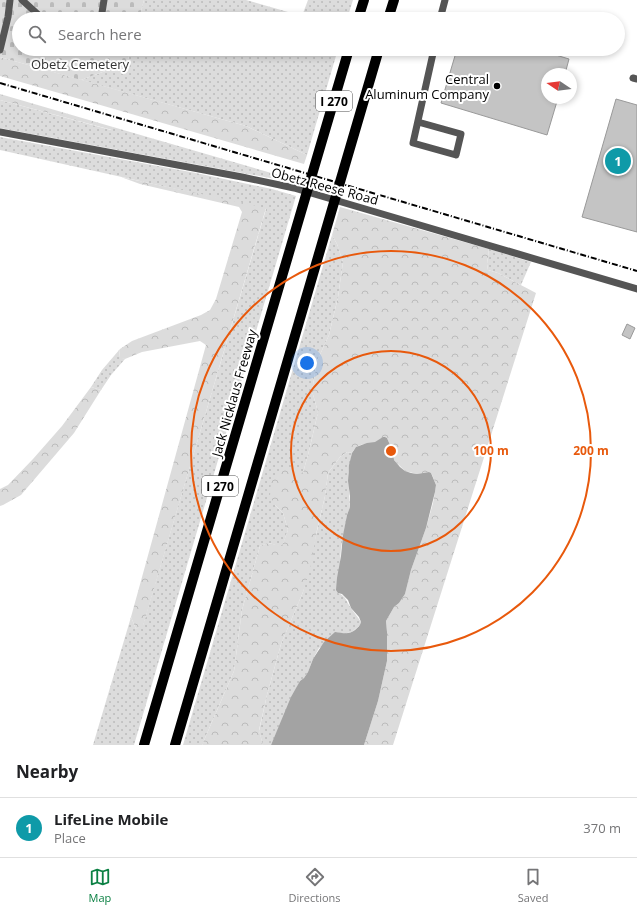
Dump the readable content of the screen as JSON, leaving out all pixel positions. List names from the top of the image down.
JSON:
{
  "streets": {
    "highway": ["I 270", "Jack Nicklaus Freeway"],
    "street": ["Obetz Reese Road"]
  },
  "parks": ["Obetz Cemetery"],
  "places": ["Central Aluminum Company"],
  "north": "left",
  "page": {
    "search": "Search here",
    "pins": "1",
    "heading": "Nearby",
    "list": [
      {
        "mark": "1",
        "name": "LifeLine Mobile",
        "note": "Place",
        "value": "370 m"
      }
    ],
    "nav": ["Map", "Directions", "Saved"]
  },
  "rings": ["100 m", "200 m"]
}
